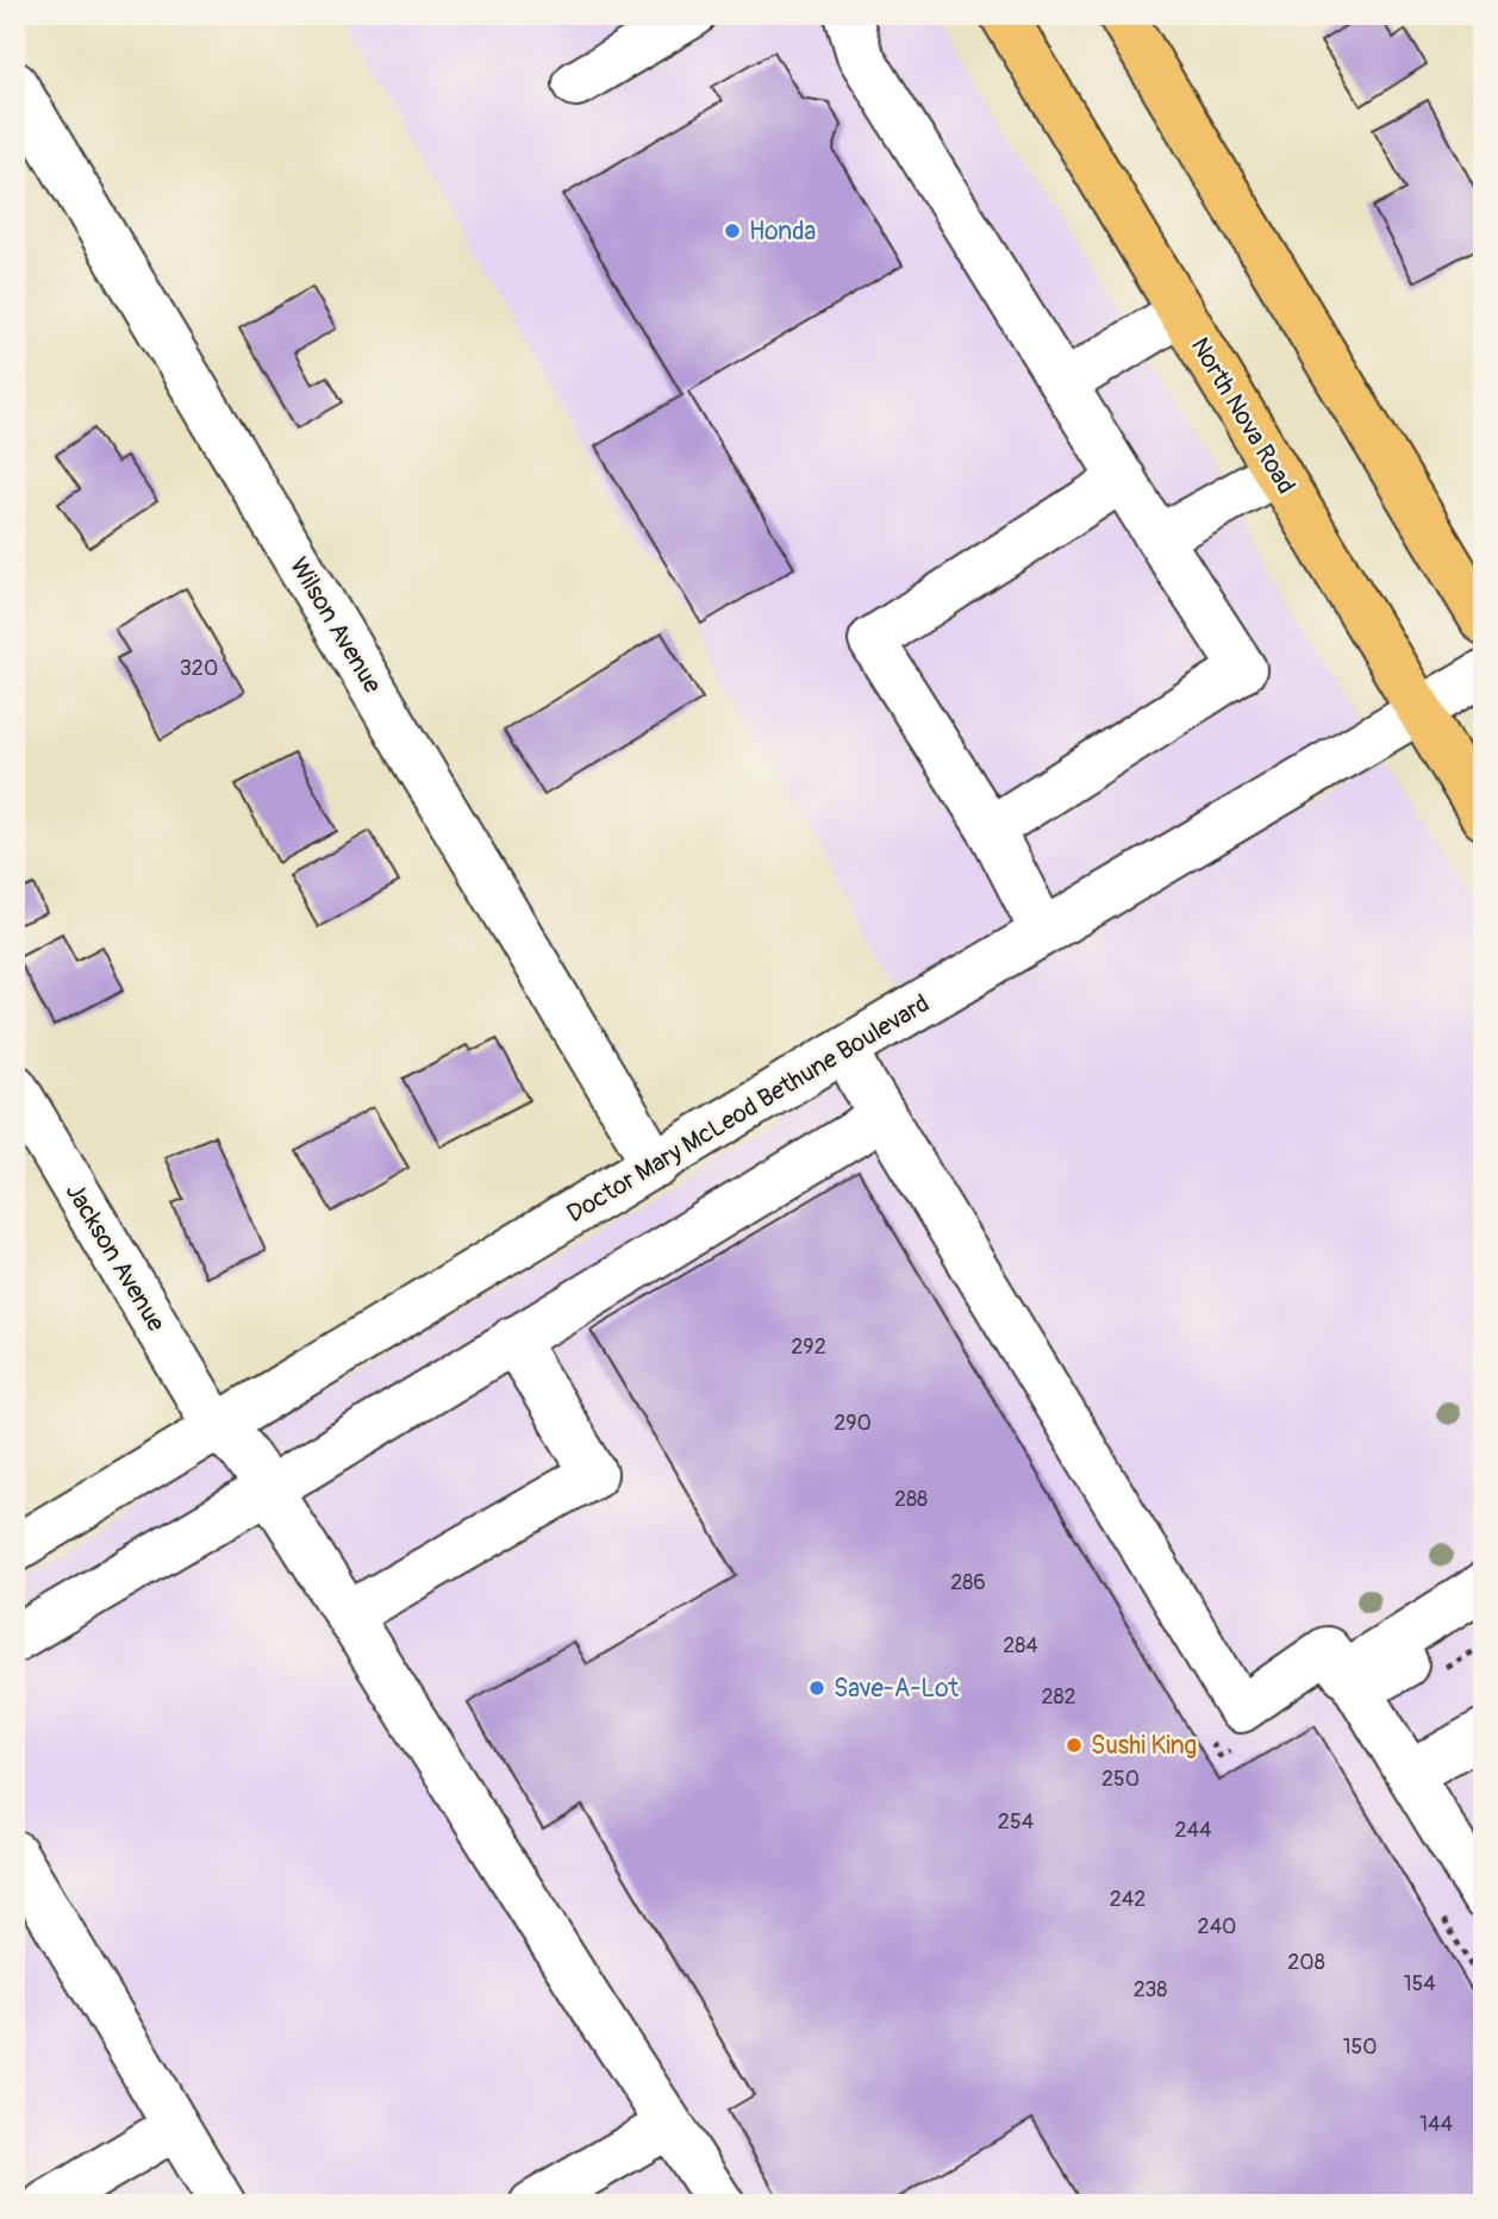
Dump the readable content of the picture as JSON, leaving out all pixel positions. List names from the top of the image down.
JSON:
{
  "streets": {
    "main road": ["North Nova Road"],
    "street": ["Wilson Avenue", "Doctor Mary McLeod Bethune Boulevard", "Jackson Avenue"]
  },
  "crossings": [
    ["North Nova Road", "Doctor Mary McLeod Bethune Boulevard"],
    ["Wilson Avenue", "Doctor Mary McLeod Bethune Boulevard"],
    ["Doctor Mary McLeod Bethune Boulevard", "Jackson Avenue"]
  ],
  "places": ["Honda", "Save-A-Lot", "Sushi King"],
  "house_numbers": [
    "320",
    "292",
    "290",
    "288",
    "286",
    "284",
    "282",
    "250",
    "254",
    "244",
    "242",
    "240",
    "208",
    "154",
    "238",
    "150",
    "144"
  ]
}
